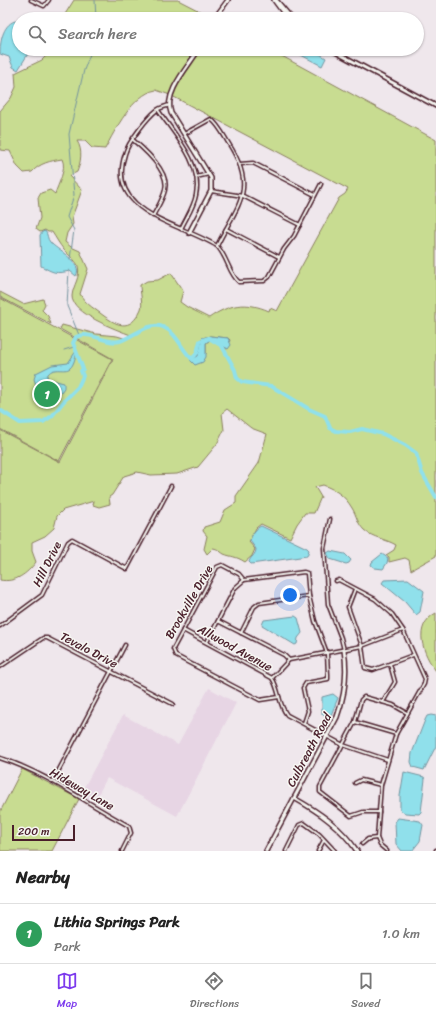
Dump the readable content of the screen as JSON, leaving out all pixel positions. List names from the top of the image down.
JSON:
{
  "streets": {
    "street": [
      "Hill Drive",
      "Brookville Drive",
      "Allwood Avenue",
      "Tevalo Drive",
      "Culbreath Road",
      "Hideway Lane"
    ]
  },
  "crossings": [
    ["Brookville Drive", "Allwood Avenue"],
    ["Allwood Avenue", "Culbreath Road"]
  ],
  "scale_bar": "200 m",
  "page": {
    "search": "Search here",
    "pins": "1",
    "scale": "200 m",
    "heading": "Nearby",
    "list": [
      {
        "mark": "1",
        "name": "Lithia Springs Park",
        "note": "Park",
        "value": "1.0 km"
      }
    ],
    "nav": ["Map", "Directions", "Saved"]
  }
}
